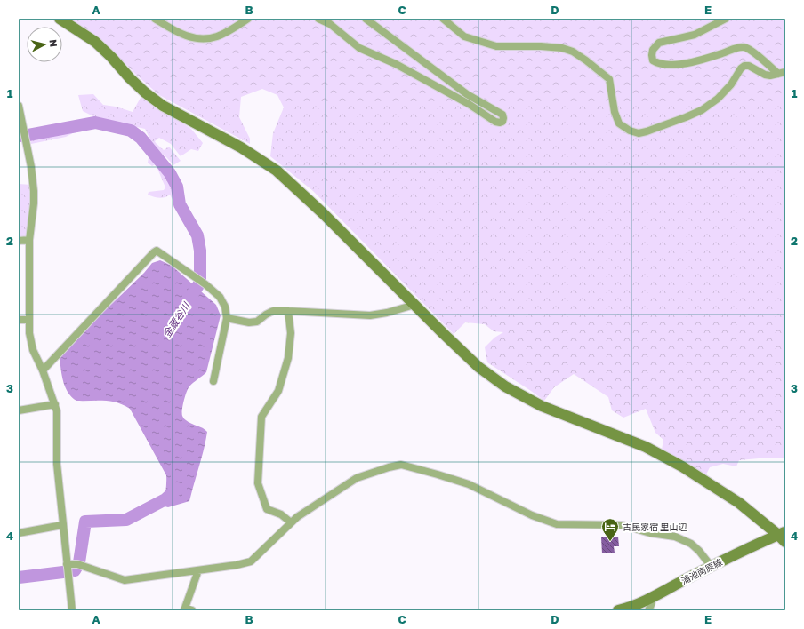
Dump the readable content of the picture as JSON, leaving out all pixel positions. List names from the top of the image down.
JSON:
{
  "streets": {
    "street": ["浦池南原線"]
  },
  "water": ["金蔵谷川"],
  "places": {
    "hotel": ["古民家宿 里山辺"]
  },
  "north": "right",
  "grid": {
    "columns": [
      "A",
      "B",
      "C",
      "D",
      "E"
    ],
    "rows": [
      "1",
      "2",
      "3",
      "4"
    ]
  }
}
